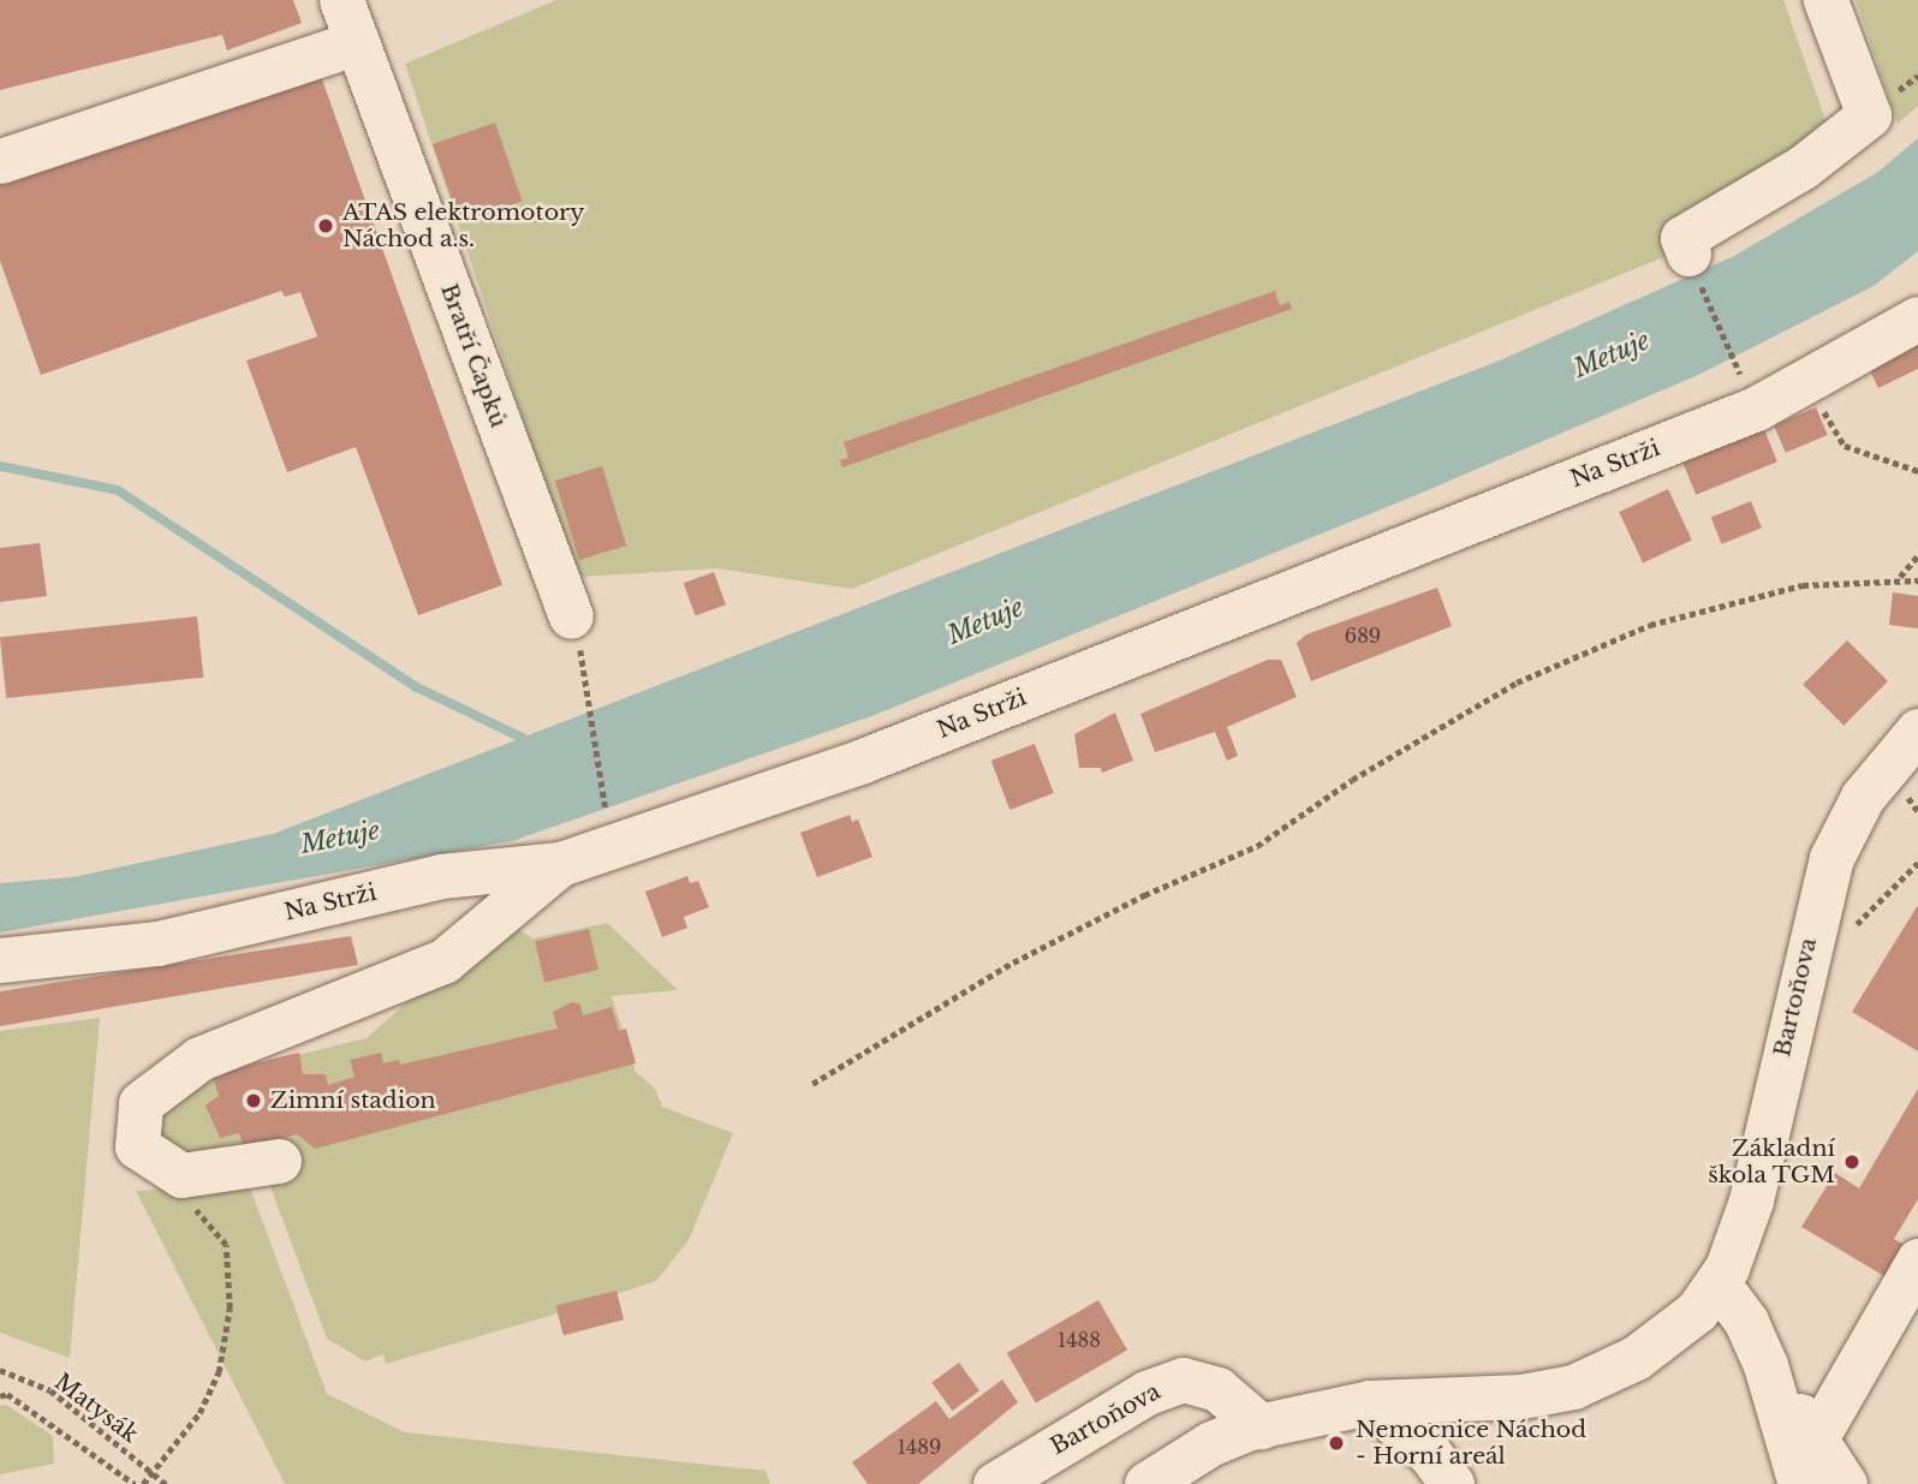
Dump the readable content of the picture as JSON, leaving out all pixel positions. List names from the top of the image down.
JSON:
{
  "streets": {
    "street": ["Bratří Čapků", "Na Strži", "Bartoňova"],
    "path": ["Matysák"]
  },
  "water": ["Metuje"],
  "places": [
    "ATAS elektromotory Náchod a.s.",
    "Zimní stadion",
    "Základní škola TGM",
    "Nemocnice Náchod - Horní areál"
  ],
  "house_numbers": ["689", "1488", "1489"]
}
